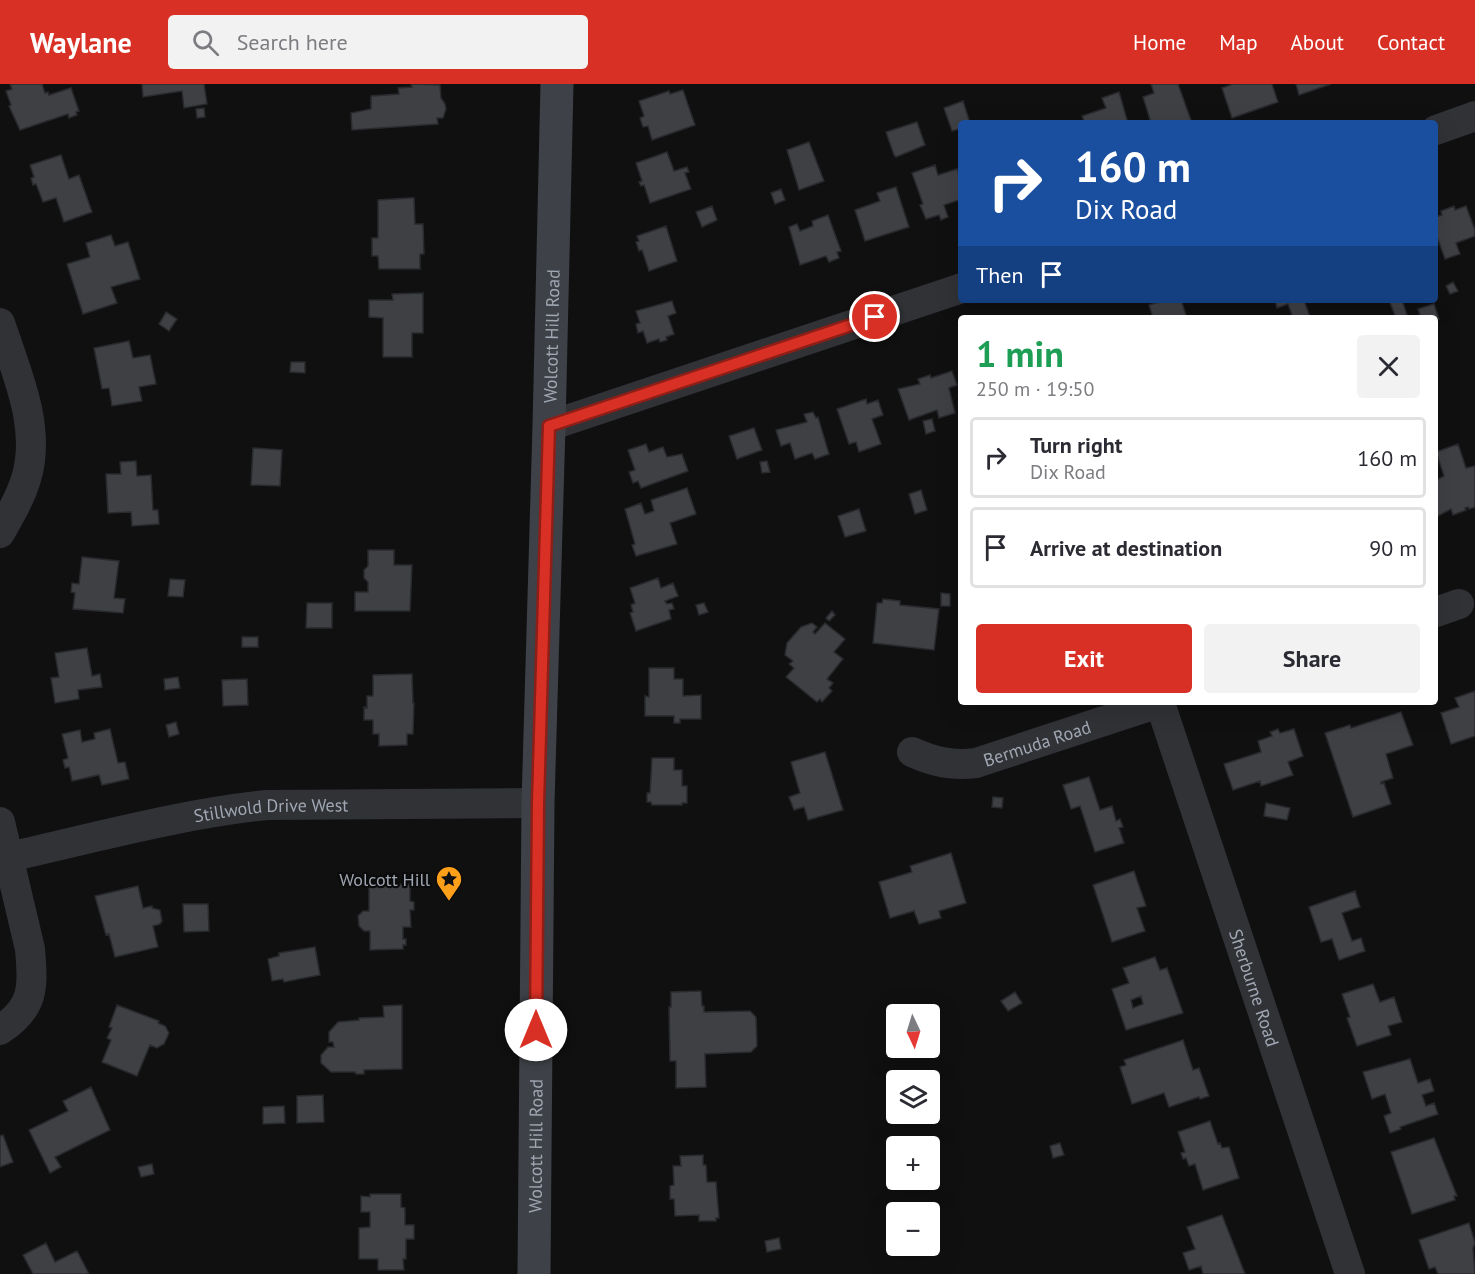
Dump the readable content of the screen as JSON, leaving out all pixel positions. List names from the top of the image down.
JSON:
{
  "streets": {
    "street": [
      "Wolcott Hill Road",
      "Bermuda Road",
      "Stillwold Drive West",
      "Sherburne Road"
    ]
  },
  "crossings": [
    ["Wolcott Hill Road", "Stillwold Drive West"]
  ],
  "places": {
    "place": ["Wolcott Hill"]
  },
  "north": "bottom",
  "page": {
    "header": "Waylane",
    "search": "Search here",
    "nav": [
      "Home",
      "Map",
      "About",
      "Contact"
    ],
    "turn": ["160 m", "Dix Road"],
    "then": "Then",
    "heading": ["1 min", "250 m · 19:50"],
    "list": [
      {
        "name": "Turn right",
        "note": "Dix Road",
        "value": "160 m"
      },
      {
        "name": "Arrive at destination",
        "value": "90 m"
      }
    ],
    "buttons": ["Exit", "Share"],
    "map_buttons": ["+", "−"]
  }
}
